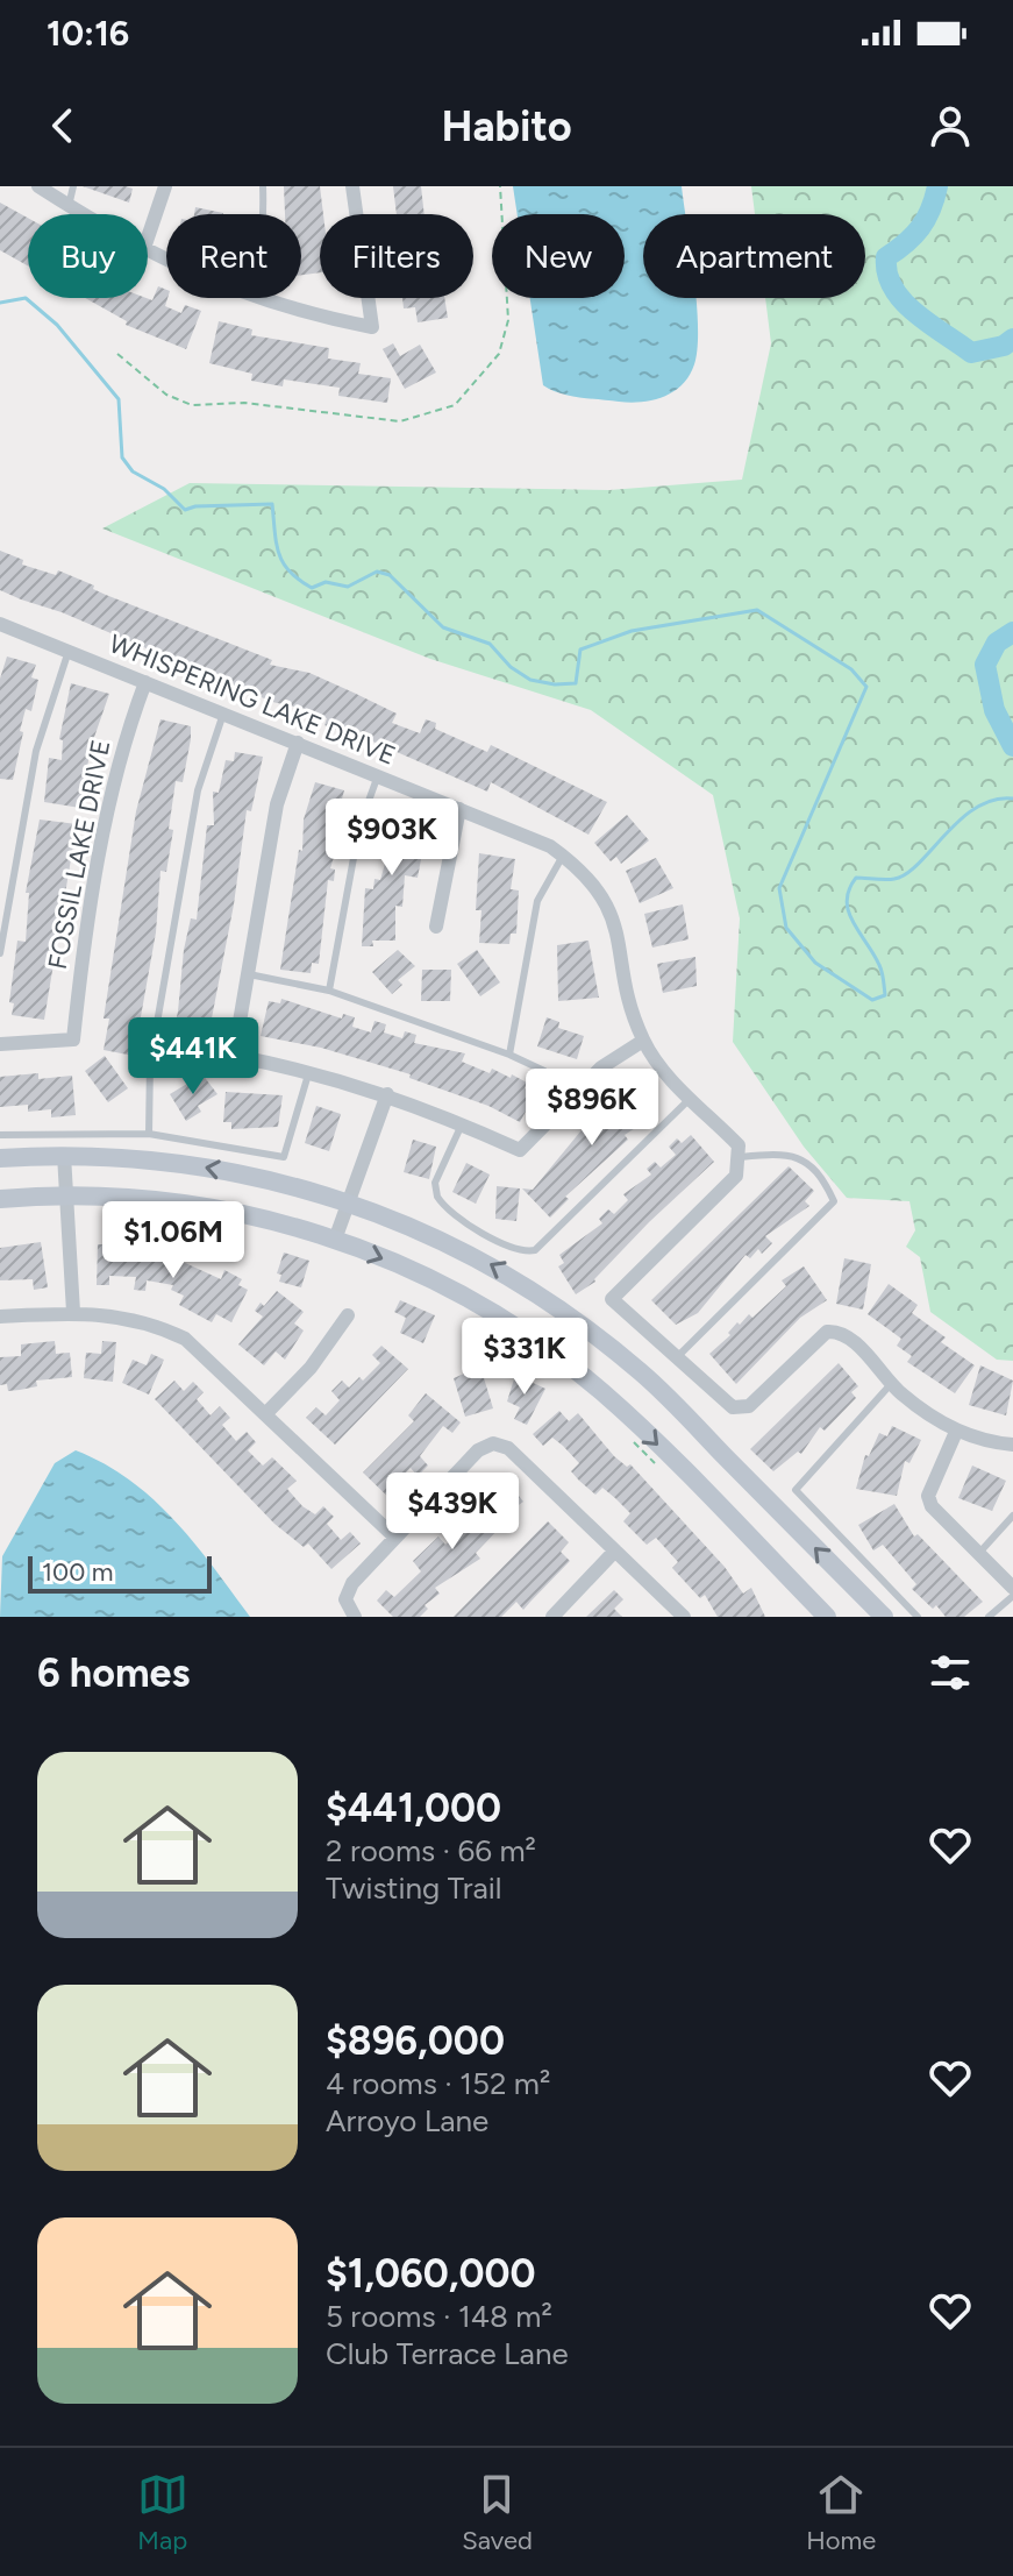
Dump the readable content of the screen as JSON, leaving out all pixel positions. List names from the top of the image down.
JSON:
{
  "streets": {
    "street": ["WHISPERING LAKE DRIVE", "FOSSIL LAKE DRIVE"]
  },
  "crossings": [
    ["WHISPERING LAKE DRIVE", "FOSSIL LAKE DRIVE"]
  ],
  "scale_bar": "100 m",
  "page": {
    "status": "10:16",
    "header": "Habito",
    "chip": [
      "Buy",
      "Rent",
      "Filters",
      "New",
      "Apartment"
    ],
    "price": [
      "$903K",
      "$441K",
      "$896K",
      "$1.06M",
      "$331K",
      "$439K"
    ],
    "scale": "100 m",
    "heading": "6 homes",
    "list": [
      {
        "name": "$441,000",
        "note": "2 rooms · 66 m² · Twisting Trail"
      },
      {
        "name": "$896,000",
        "note": "4 rooms · 152 m² · Arroyo Lane"
      },
      {
        "name": "$1,060,000",
        "note": "5 rooms · 148 m² · Club Terrace Lane"
      }
    ],
    "tabs": ["Map", "Saved", "Home"]
  }
}
